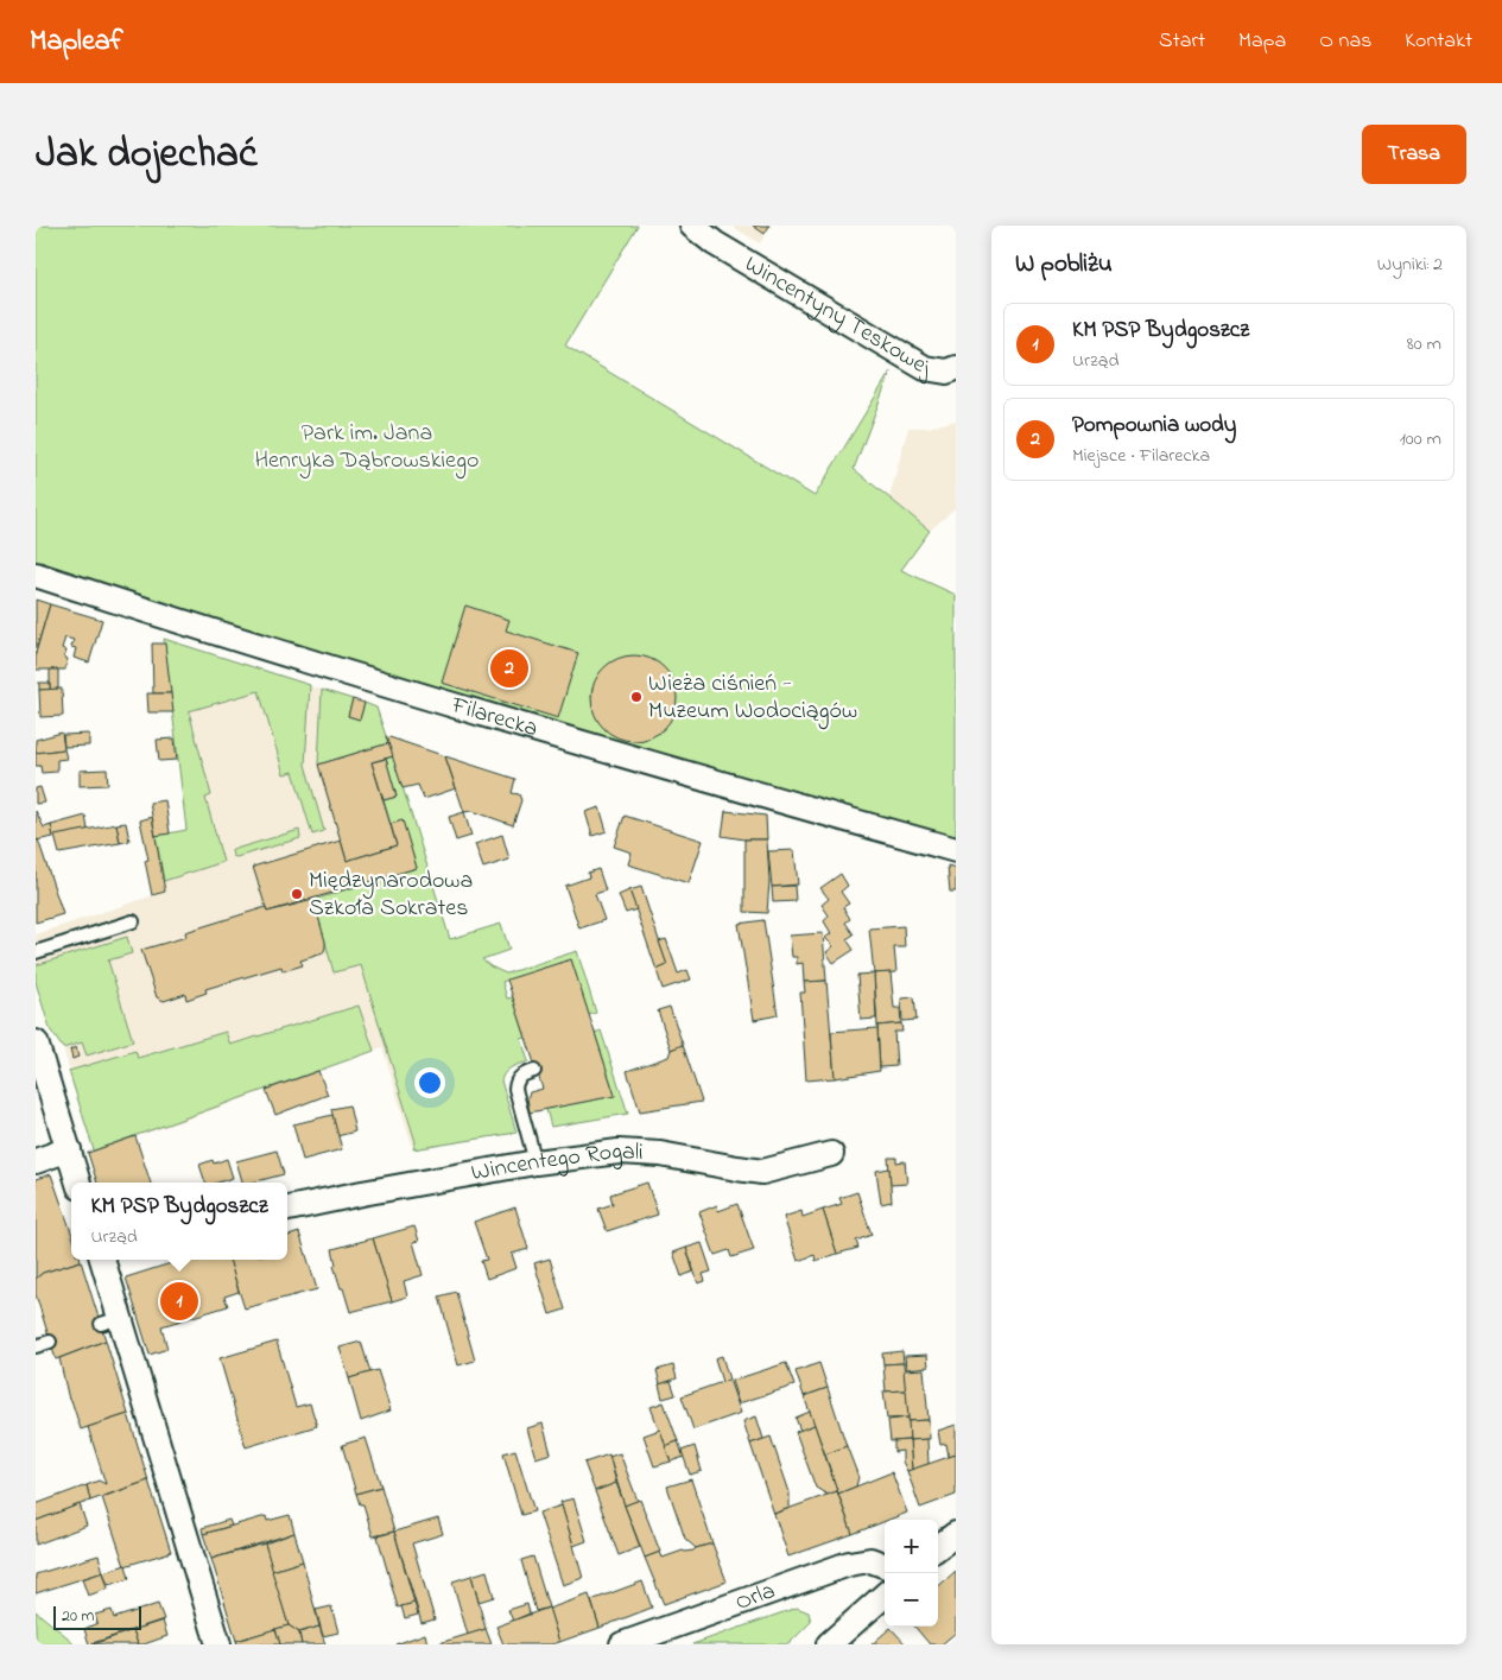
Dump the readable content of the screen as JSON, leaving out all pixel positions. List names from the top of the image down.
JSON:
{
  "streets": {
    "street": [
      "Wincentyny Teskowej",
      "Filarecka",
      "Wincentego Rogali",
      "Orla"
    ]
  },
  "parks": ["Park im. Jana Henryka Dąbrowskiego"],
  "places": ["Wieża ciśnień - Muzeum Wodociągów", "Międzynarodowa Szkoła Sokrates"],
  "scale_bar": "20 m",
  "page": {
    "header": "Mapleaf",
    "nav": [
      "Start",
      "Mapa",
      "O nas",
      "Kontakt"
    ],
    "title": "Jak dojechać",
    "buttons": "Trasa",
    "heading": ["W pobliżu", "Wyniki: 2"],
    "list": [
      {
        "mark": "1",
        "name": "KM PSP Bydgoszcz",
        "note": "Urząd",
        "value": "80 m"
      },
      {
        "mark": "2",
        "name": "Pompownia wody",
        "note": "Miejsce · Filarecka",
        "value": "100 m"
      }
    ],
    "pins": ["2", "1"],
    "popup": ["KM PSP Bydgoszcz", "Urząd"],
    "map_buttons": ["+", "−"],
    "scale": "20 m"
  }
}
